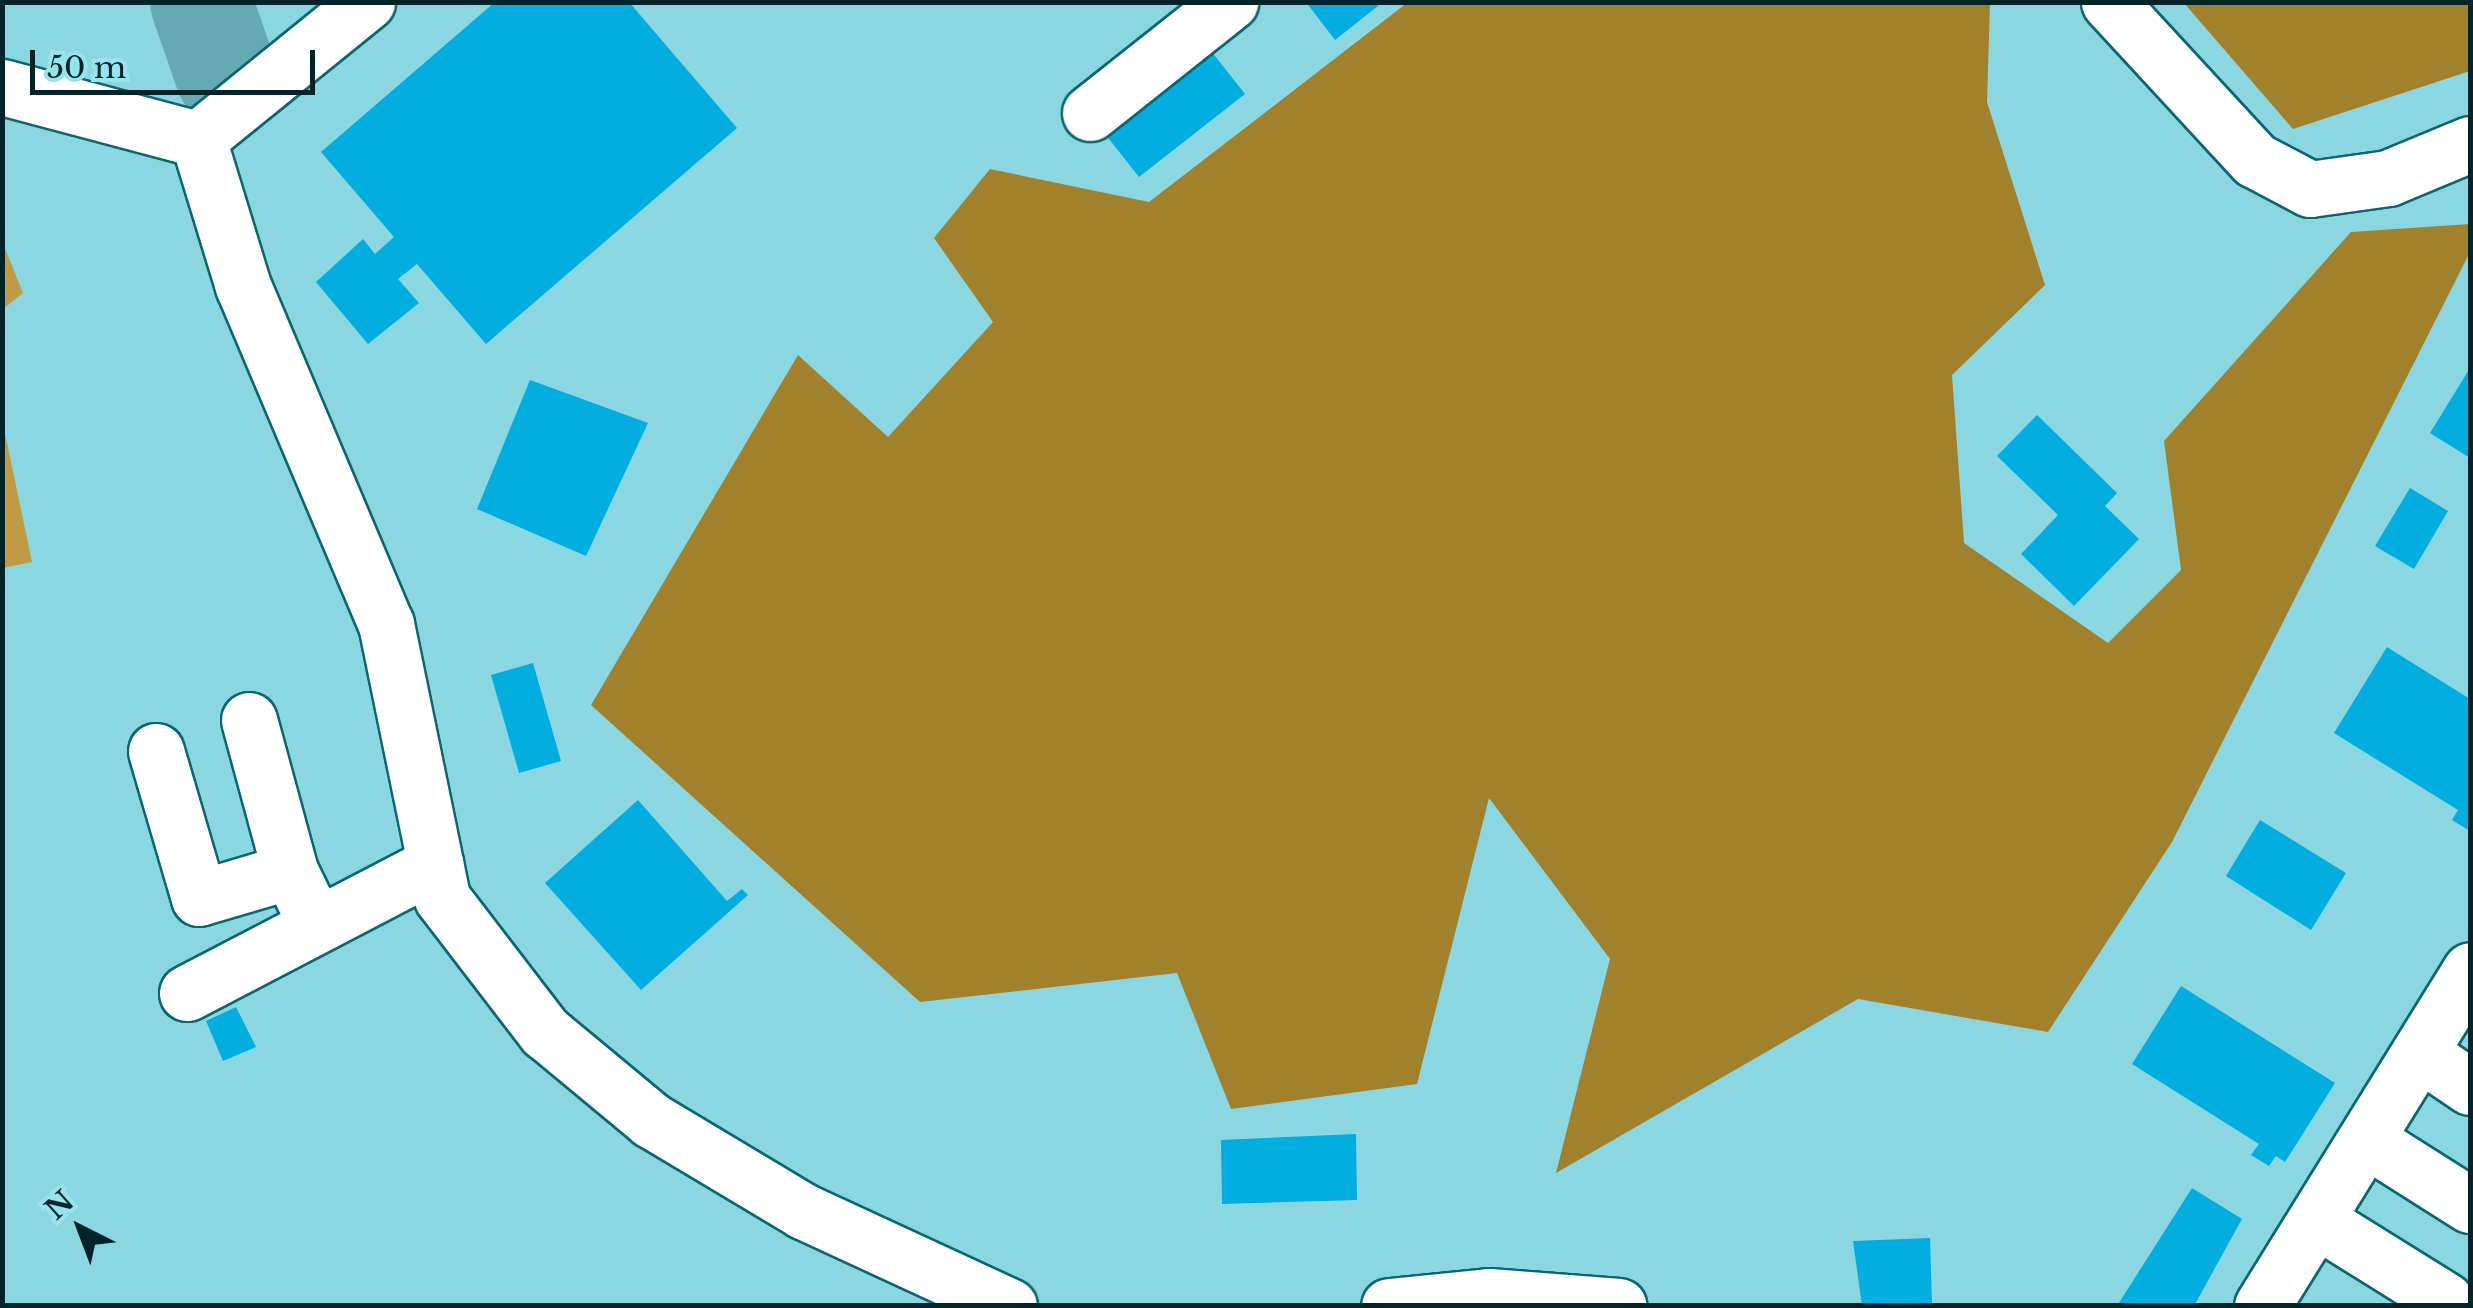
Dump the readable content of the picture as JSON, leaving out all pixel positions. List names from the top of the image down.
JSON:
{
  "scale_bar": "50 m",
  "north": "top left"
}
